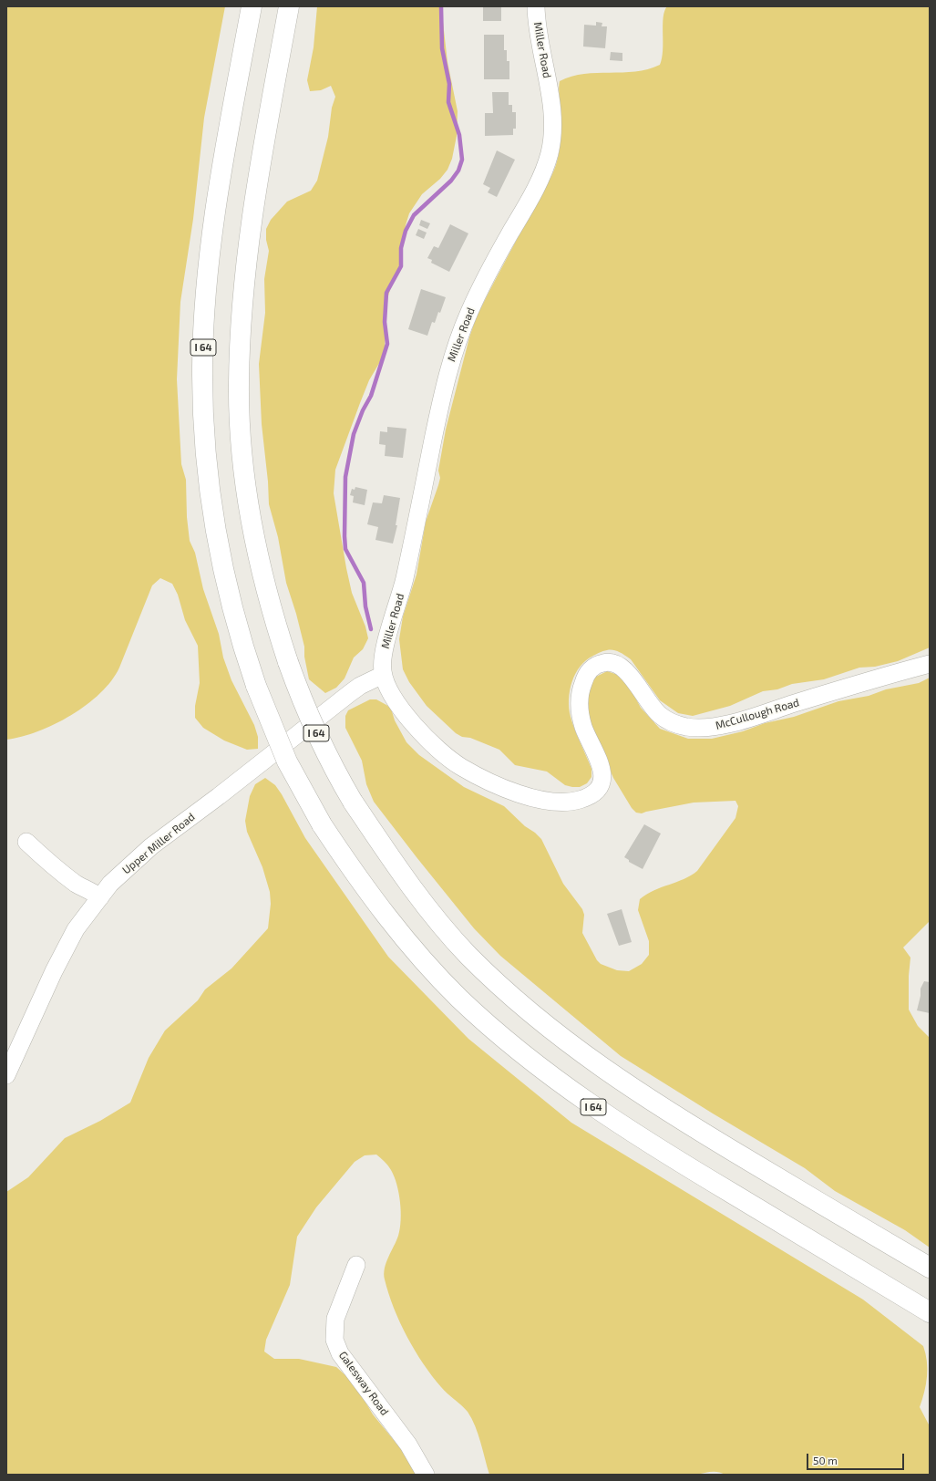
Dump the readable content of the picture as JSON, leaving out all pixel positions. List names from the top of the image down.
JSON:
{
  "streets": {
    "highway": ["I 64"],
    "street": [
      "Miller Road",
      "McCullough Road",
      "Upper Miller Road",
      "Galesway Road"
    ]
  },
  "crossings": [
    ["Miller Road", "McCullough Road"],
    ["Miller Road", "Upper Miller Road"],
    ["McCullough Road", "Upper Miller Road"]
  ],
  "scale_bar": "50 m"
}
